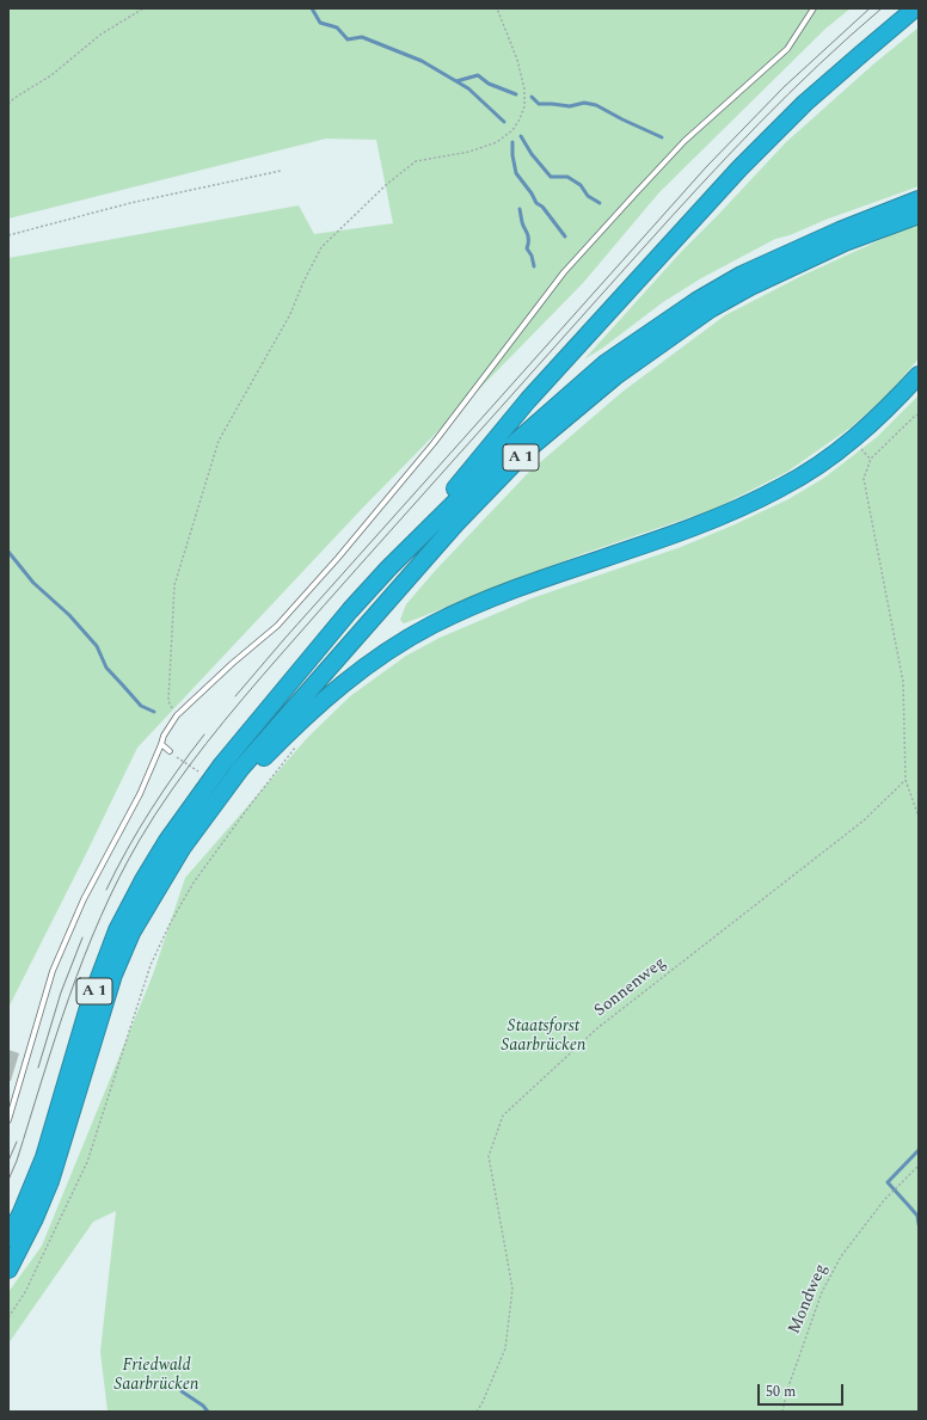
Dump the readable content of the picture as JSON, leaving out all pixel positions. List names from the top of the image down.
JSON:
{
  "streets": {
    "highway": ["A 1"],
    "path": ["Sonnenweg", "Mondweg"]
  },
  "parks": ["Staatsforst Saarbrücken", "Friedwald Saarbrücken"],
  "scale_bar": "50 m"
}
